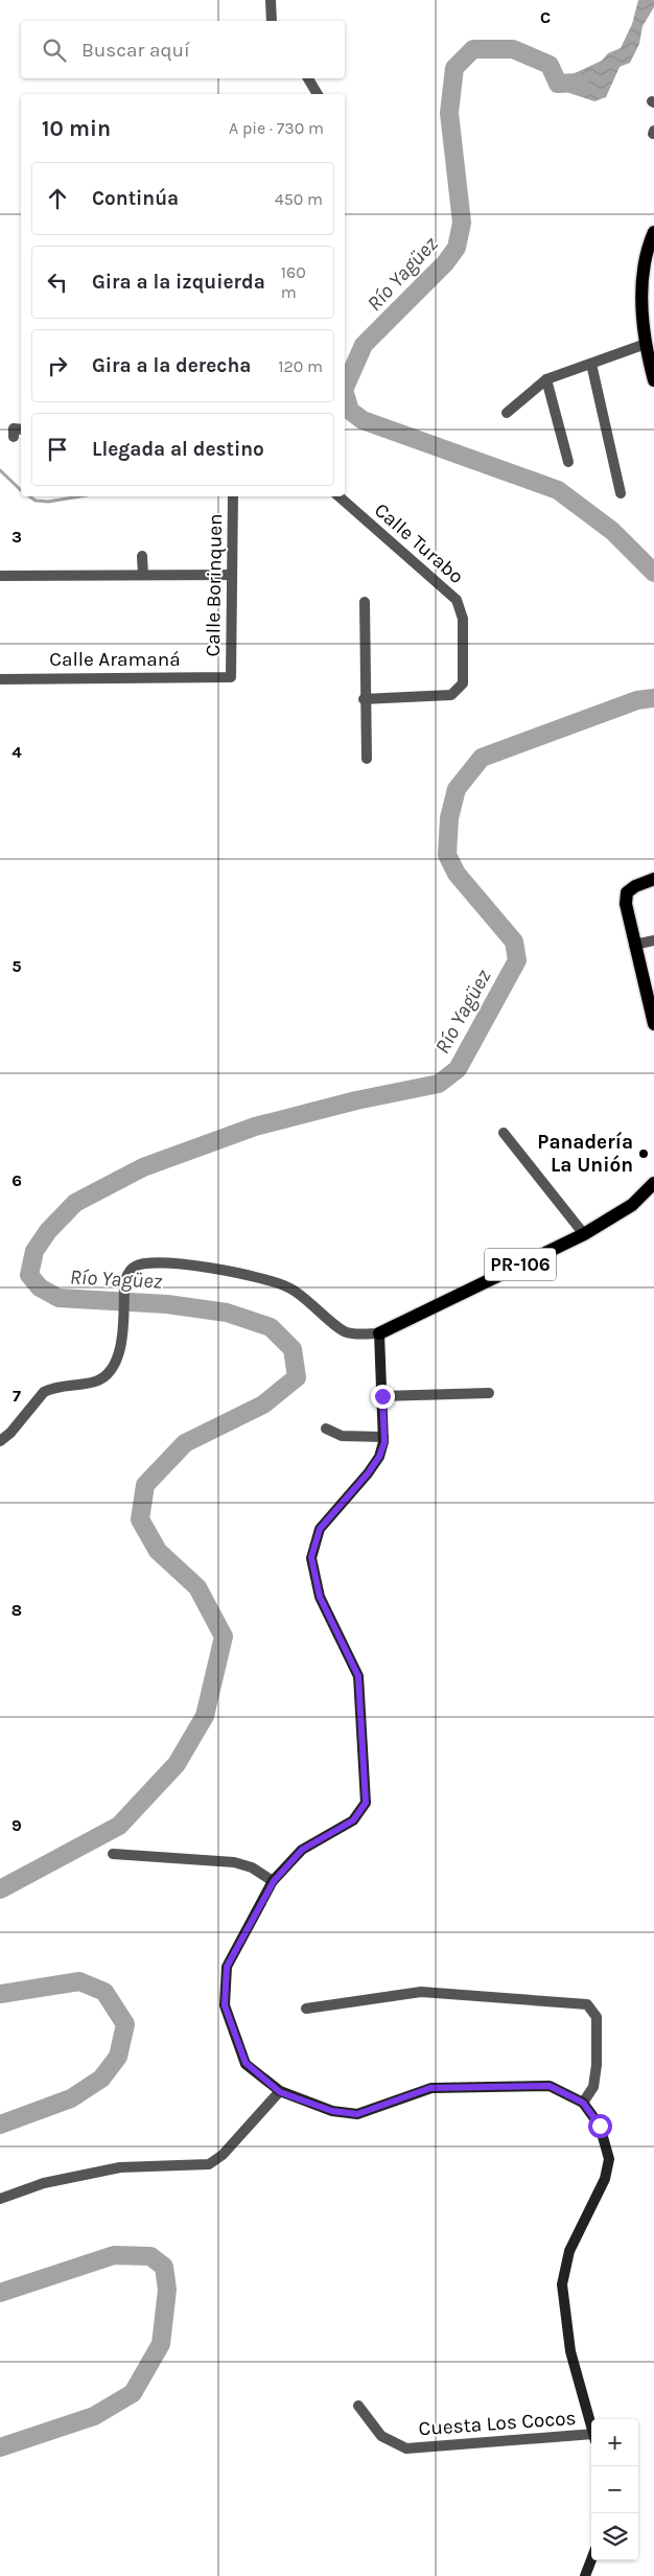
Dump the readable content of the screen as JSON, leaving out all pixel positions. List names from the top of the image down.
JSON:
{
  "streets": {
    "main road": ["PR-106"],
    "street": [
      "Calle Turabo",
      "Calle Borinquen",
      "Calle Aramaná",
      "Cuesta Los Cocos"
    ]
  },
  "crossings": [
    ["Calle Borinquen", "Calle Aramaná"]
  ],
  "water": ["Río Yagüez"],
  "places": ["Panadería La Unión"],
  "page": {
    "search": "Buscar aquí",
    "heading": ["10 min", "A pie · 730 m"],
    "list": [
      ["Continúa", "450 m"],
      ["Gira a la izquierda", "160 m"],
      ["Gira a la derecha", "120 m"],
      "Llegada al destino"
    ],
    "map_buttons": ["+", "−"]
  },
  "grid": {
    "columns": ["C"],
    "rows": [
      "3",
      "4",
      "5",
      "6",
      "7",
      "8",
      "9"
    ]
  }
}
